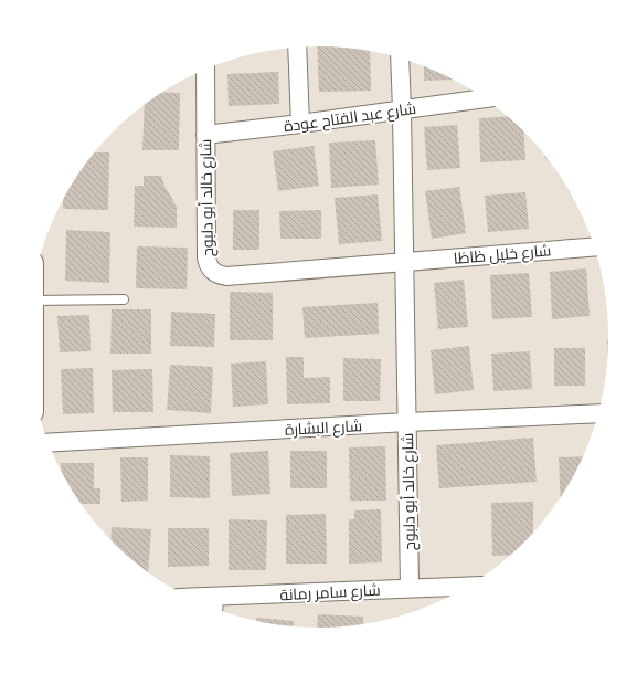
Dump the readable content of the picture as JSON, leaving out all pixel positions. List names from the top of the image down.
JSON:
{
  "streets": {
    "street": [
      "شارع عبد الفتاح عودة",
      "شارع خالد أبو دلبوح",
      "شارع خليل ظاظا",
      "شارع البشارة",
      "شارع سامر رمانة"
    ]
  },
  "crossings": [
    ["شارع عبد الفتاح عودة", "شارع خالد أبو دلبوح"],
    ["شارع خالد أبو دلبوح", "شارع خليل ظاظا"],
    ["شارع خالد أبو دلبوح", "شارع البشارة"],
    ["شارع خالد أبو دلبوح", "شارع سامر رمانة"]
  ]
}
